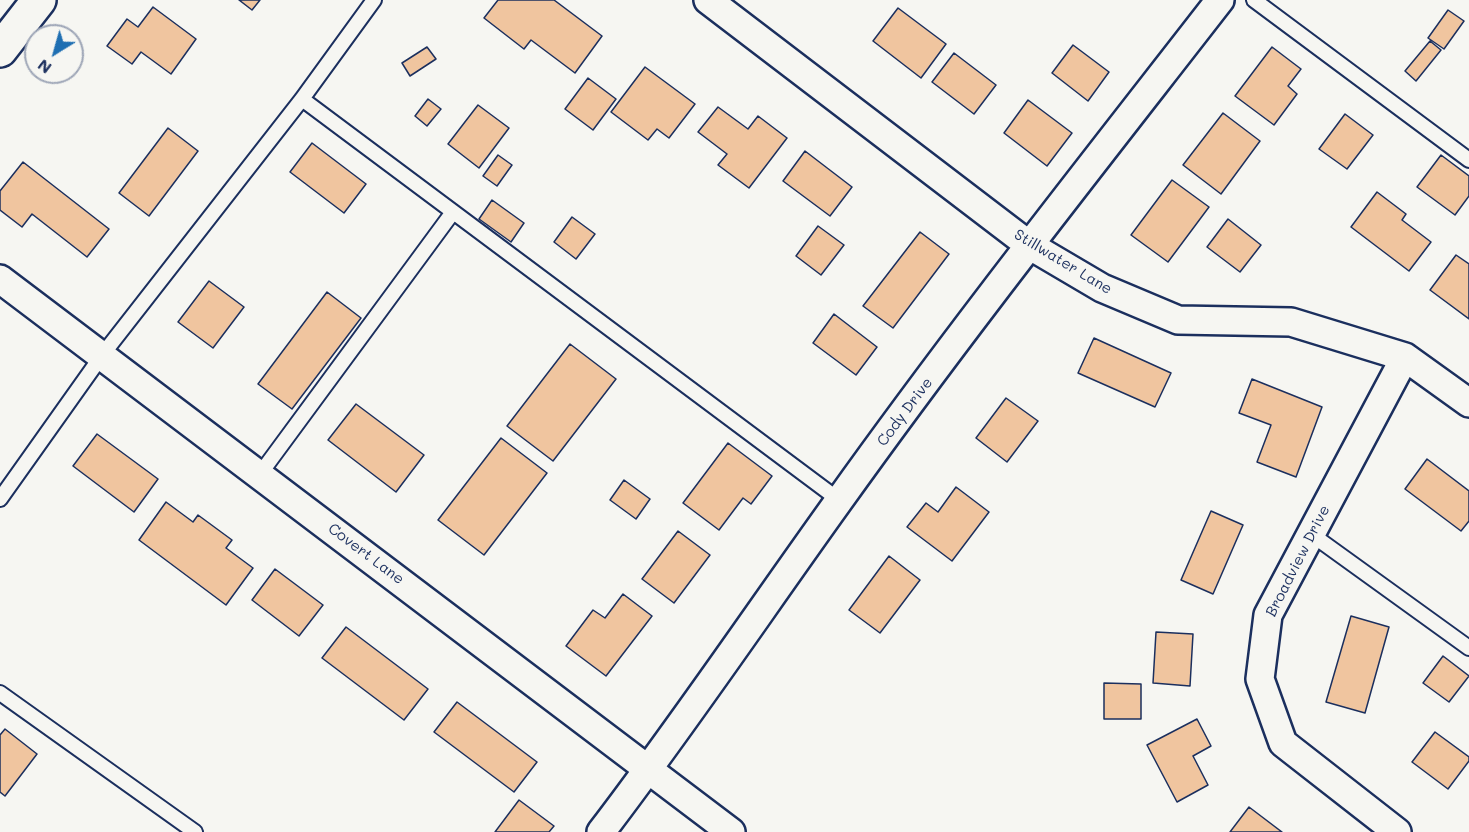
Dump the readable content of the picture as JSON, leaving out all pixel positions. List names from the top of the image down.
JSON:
{
  "streets": {
    "street": [
      "Stillwater Lane",
      "Cody Drive",
      "Covert Lane",
      "Broadview Drive"
    ]
  },
  "crossings": [
    ["Stillwater Lane", "Cody Drive"],
    ["Stillwater Lane", "Broadview Drive"],
    ["Cody Drive", "Covert Lane"]
  ],
  "north": "bottom left"
}
